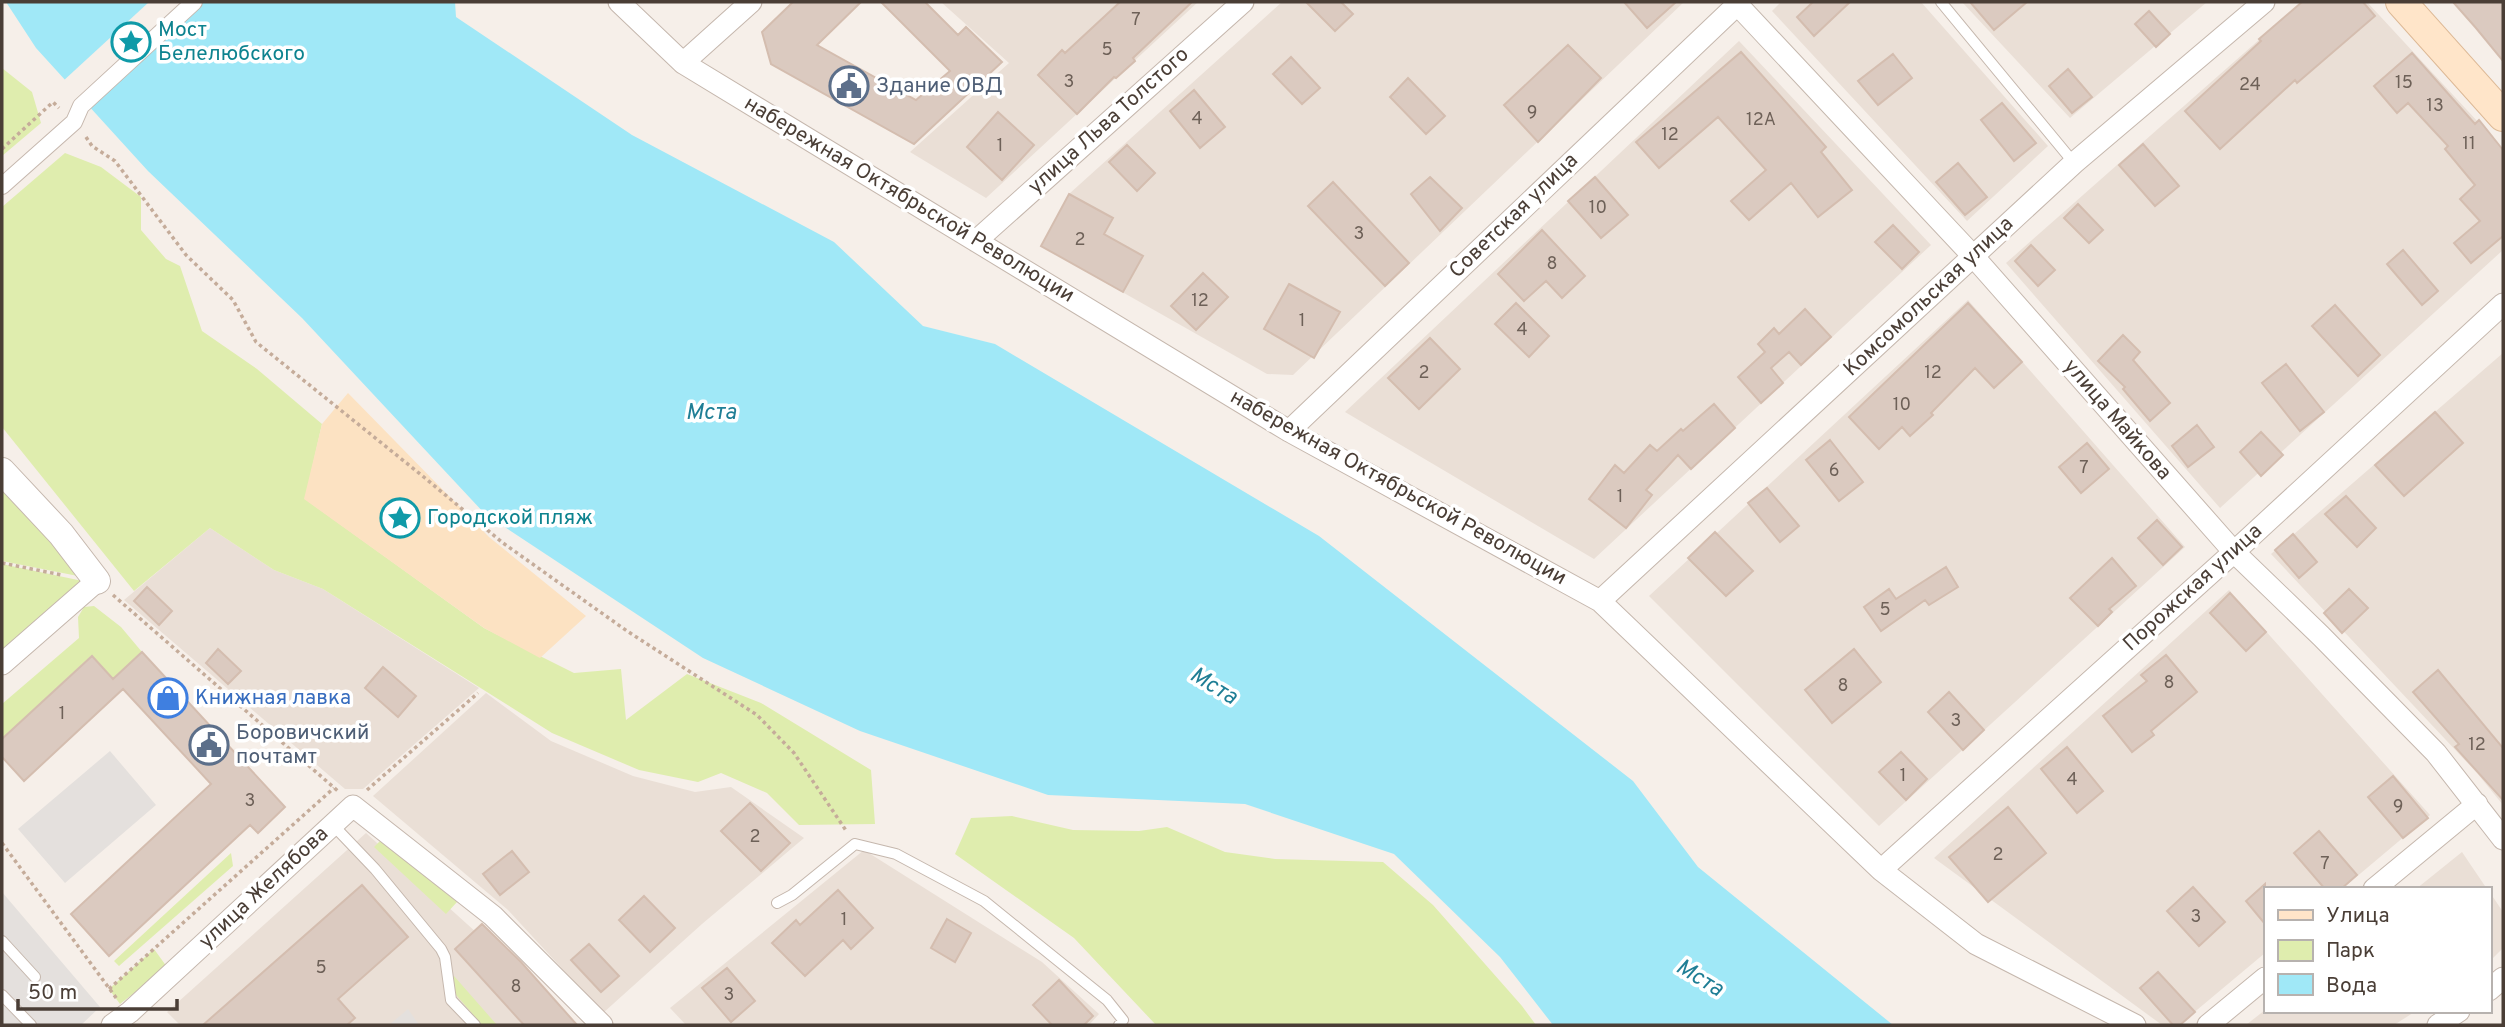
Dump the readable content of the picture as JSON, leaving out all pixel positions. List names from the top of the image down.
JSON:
{
  "streets": {
    "street": [
      "улица Льва Толстого",
      "набережная Октябрьской Революции",
      "Советская улица",
      "Комсомольская улица",
      "улица Майкова",
      "Порожская улица",
      "улица Желябова"
    ]
  },
  "crossings": [
    ["улица Льва Толстого", "набережная Октябрьской Революции"],
    ["набережная Октябрьской Революции", "Советская улица"],
    ["набережная Октябрьской Революции", "Комсомольская улица"],
    ["набережная Октябрьской Революции", "Порожская улица"],
    ["Советская улица", "улица Майкова"],
    ["Комсомольская улица", "улица Майкова"],
    ["улица Майкова", "Порожская улица"]
  ],
  "water": ["Мста"],
  "places": {
    "place": ["Мост Белелюбского", "Городской пляж"],
    "public building": ["Здание ОВД", "Боровичский почтамт"],
    "shop": ["Книжная лавка"]
  },
  "house_numbers": [
    "7",
    "5",
    "3",
    "15",
    "24",
    "13",
    "9",
    "4",
    "12А",
    "12",
    "11",
    "1",
    "10",
    "3",
    "2",
    "8",
    "12",
    "1",
    "4",
    "2",
    "12",
    "10",
    "7",
    "6",
    "1",
    "5",
    "8",
    "8",
    "1",
    "3",
    "12",
    "1",
    "4",
    "3",
    "9",
    "2",
    "2",
    "7",
    "3",
    "1",
    "5",
    "8",
    "3"
  ],
  "legend": ["Улица", "Парк", "Вода"],
  "scale_bar": "50 m"
}
